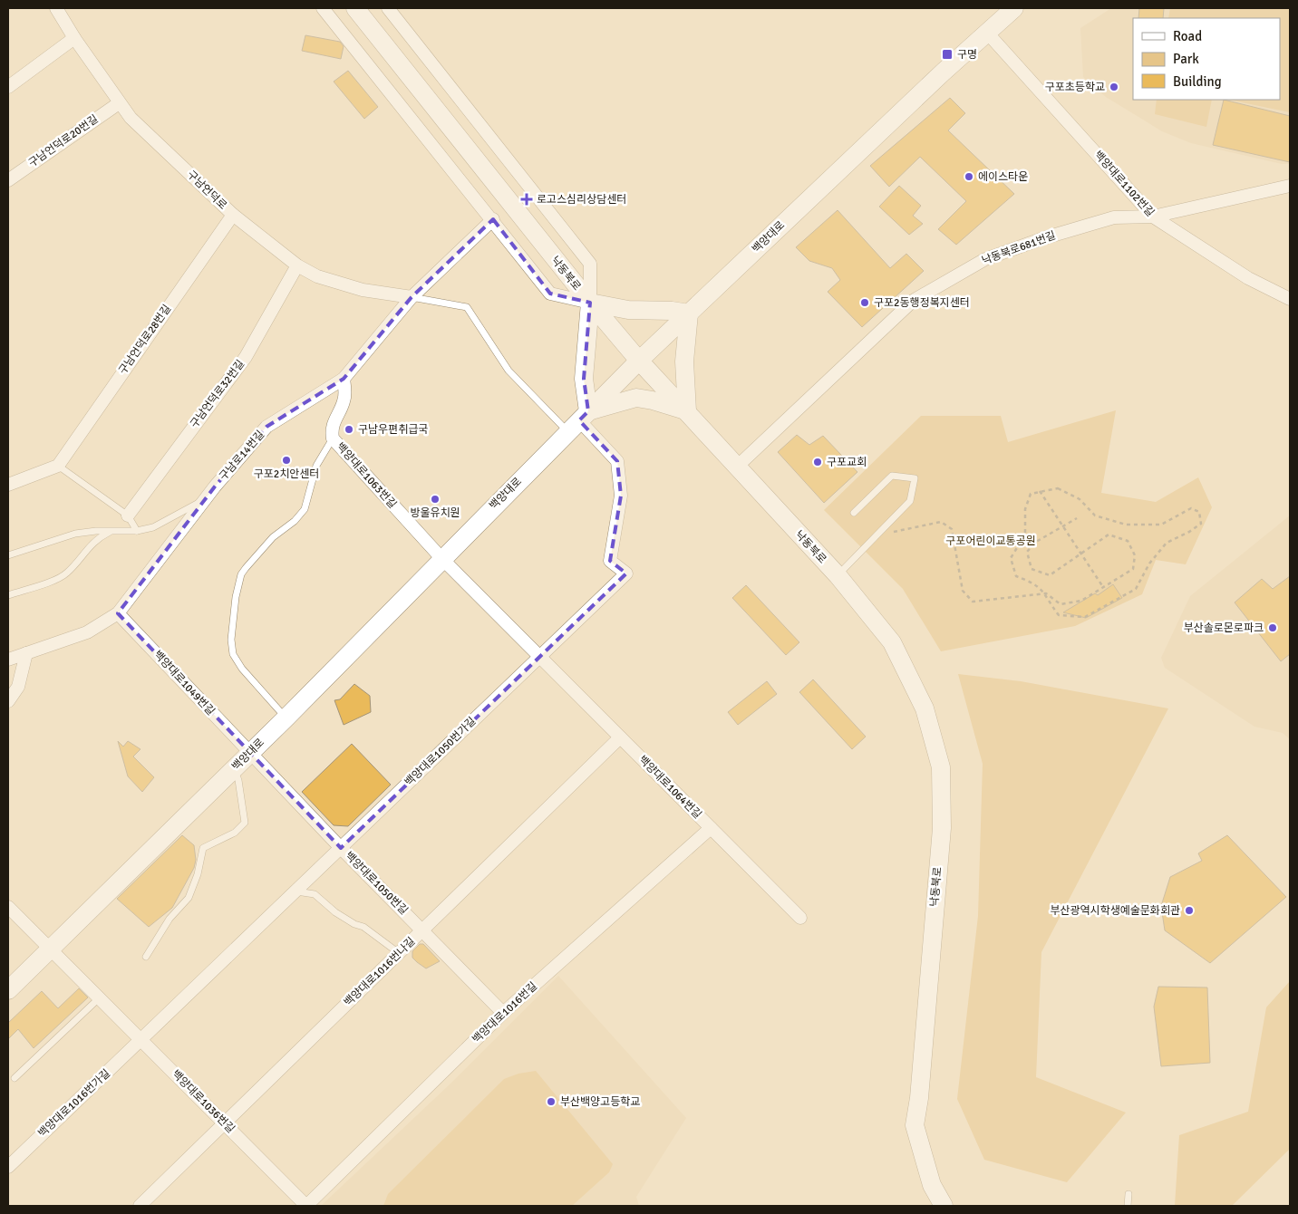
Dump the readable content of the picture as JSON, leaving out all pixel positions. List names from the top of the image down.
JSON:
{
  "streets": {
    "main road": ["백양대로", "낙동북로"],
    "street": [
      "구남언덕로20번길",
      "백양대로1102번길",
      "구남언덕로",
      "낙동북로681번길",
      "구남언덕로28번길",
      "구남언덕로32번길",
      "구남로14번길",
      "백양대로1063번길",
      "백양대로1049번길",
      "백양대로1050번가길",
      "백양대로1064번길",
      "백양대로1050번길",
      "백양대로1016번나길",
      "백양대로1016번길",
      "백양대로1036번길",
      "백양대로1016번가길"
    ]
  },
  "crossings": [
    ["구남언덕로20번길", "구남언덕로"],
    ["백양대로1102번길", "백양대로"],
    ["백양대로1102번길", "낙동북로681번길"],
    ["구남언덕로", "구남언덕로28번길"],
    ["구남언덕로", "구남언덕로32번길"],
    ["구남언덕로", "구남로14번길"],
    ["백양대로", "낙동북로"],
    ["백양대로", "백양대로1063번길"],
    ["백양대로", "백양대로1049번길"],
    ["백양대로", "백양대로1064번길"],
    ["백양대로", "백양대로1050번길"],
    ["백양대로", "백양대로1036번길"],
    ["낙동북로681번길", "낙동북로"],
    ["구남로14번길", "백양대로1063번길"],
    ["구남로14번길", "백양대로1049번길"],
    ["백양대로1063번길", "백양대로1064번길"],
    ["백양대로1049번길", "백양대로1050번길"],
    ["백양대로1050번가길", "백양대로1064번길"],
    ["백양대로1050번가길", "백양대로1050번길"],
    ["백양대로1050번가길", "백양대로1016번가길"],
    ["백양대로1064번길", "백양대로1016번나길"],
    ["백양대로1064번길", "백양대로1016번길"],
    ["백양대로1050번길", "백양대로1016번나길"],
    ["백양대로1050번길", "백양대로1016번길"],
    ["백양대로1016번나길", "백양대로1036번길"],
    ["백양대로1016번길", "백양대로1036번길"],
    ["백양대로1036번길", "백양대로1016번가길"]
  ],
  "parks": ["구포어린이교통공원"],
  "places": {
    "transit": ["구명"],
    "other": [
      "구포초등학교",
      "에이스타운",
      "구포2동행정복지센터",
      "구남우편취급국",
      "구포2치안센터",
      "구포교회",
      "방울유치원",
      "부산솔로몬로파크",
      "부산광역시학생예술문화회관",
      "부산백양고등학교"
    ],
    "health": ["로고스심리상담센터"]
  },
  "legend": ["Road", "Park", "Building"]
}
